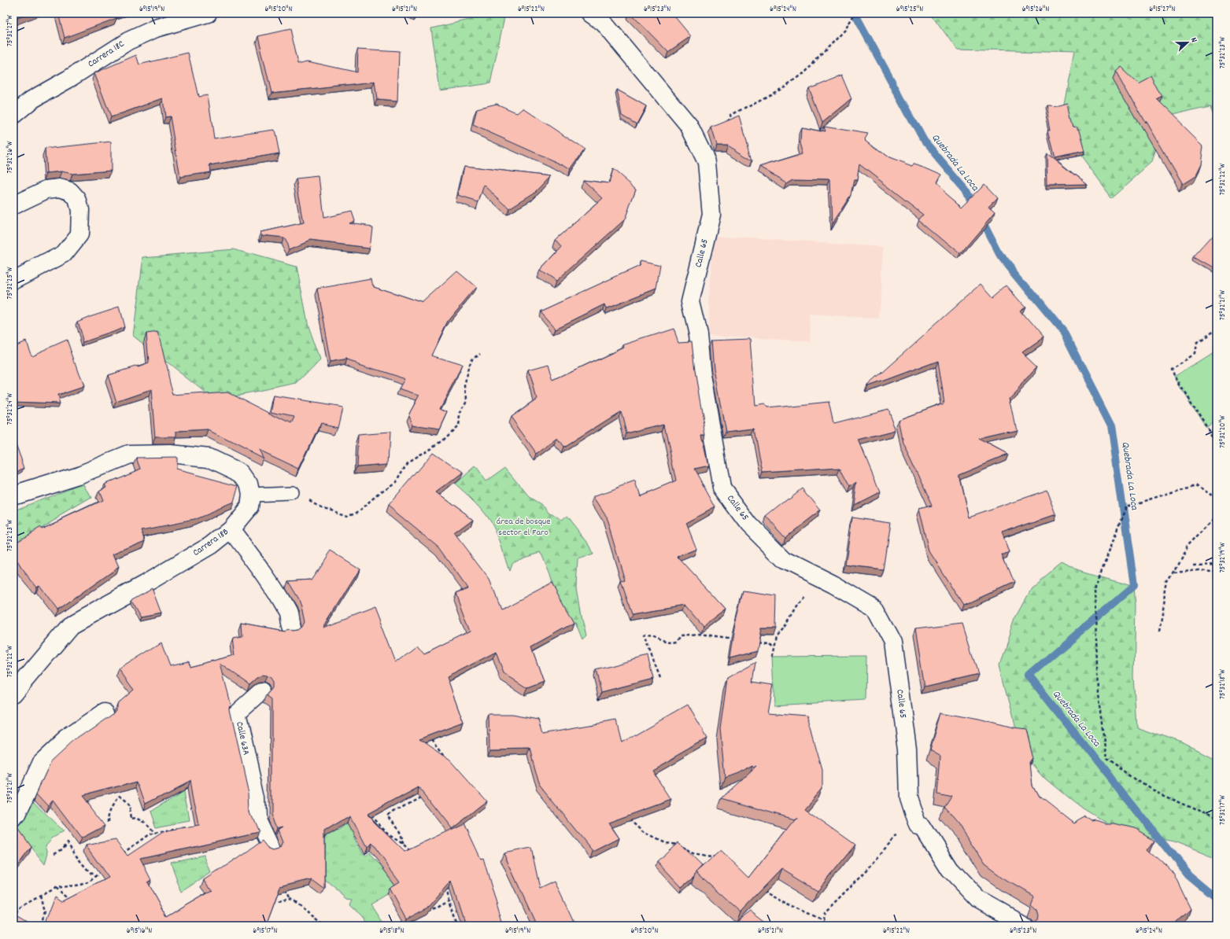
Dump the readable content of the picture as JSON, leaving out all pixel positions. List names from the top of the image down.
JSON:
{
  "streets": {
    "street": [
      "Carrera 18C",
      "Calle 65",
      "Carrera 18B",
      "Calle 63A"
    ]
  },
  "water": ["Quebrada La Loca"],
  "parks": ["área de bosque sector el Faro"],
  "north": "right",
  "coordinates": [
    "6°15'19\"N",
    "6°15'20\"N",
    "6°15'21\"N",
    "6°15'22\"N",
    "6°15'23\"N",
    "6°15'24\"N",
    "6°15'25\"N",
    "6°15'26\"N",
    "6°15'27\"N",
    "75°32'27\"W",
    "75°32'23\"W",
    "75°32'26\"W",
    "75°32'22\"W",
    "75°32'25\"W",
    "75°32'21\"W",
    "75°32'24\"W",
    "75°32'20\"W",
    "75°32'19\"W",
    "75°32'18\"W",
    "75°32'17\"W",
    "6°15'16\"N",
    "6°15'17\"N",
    "6°15'18\"N"
  ]
}
